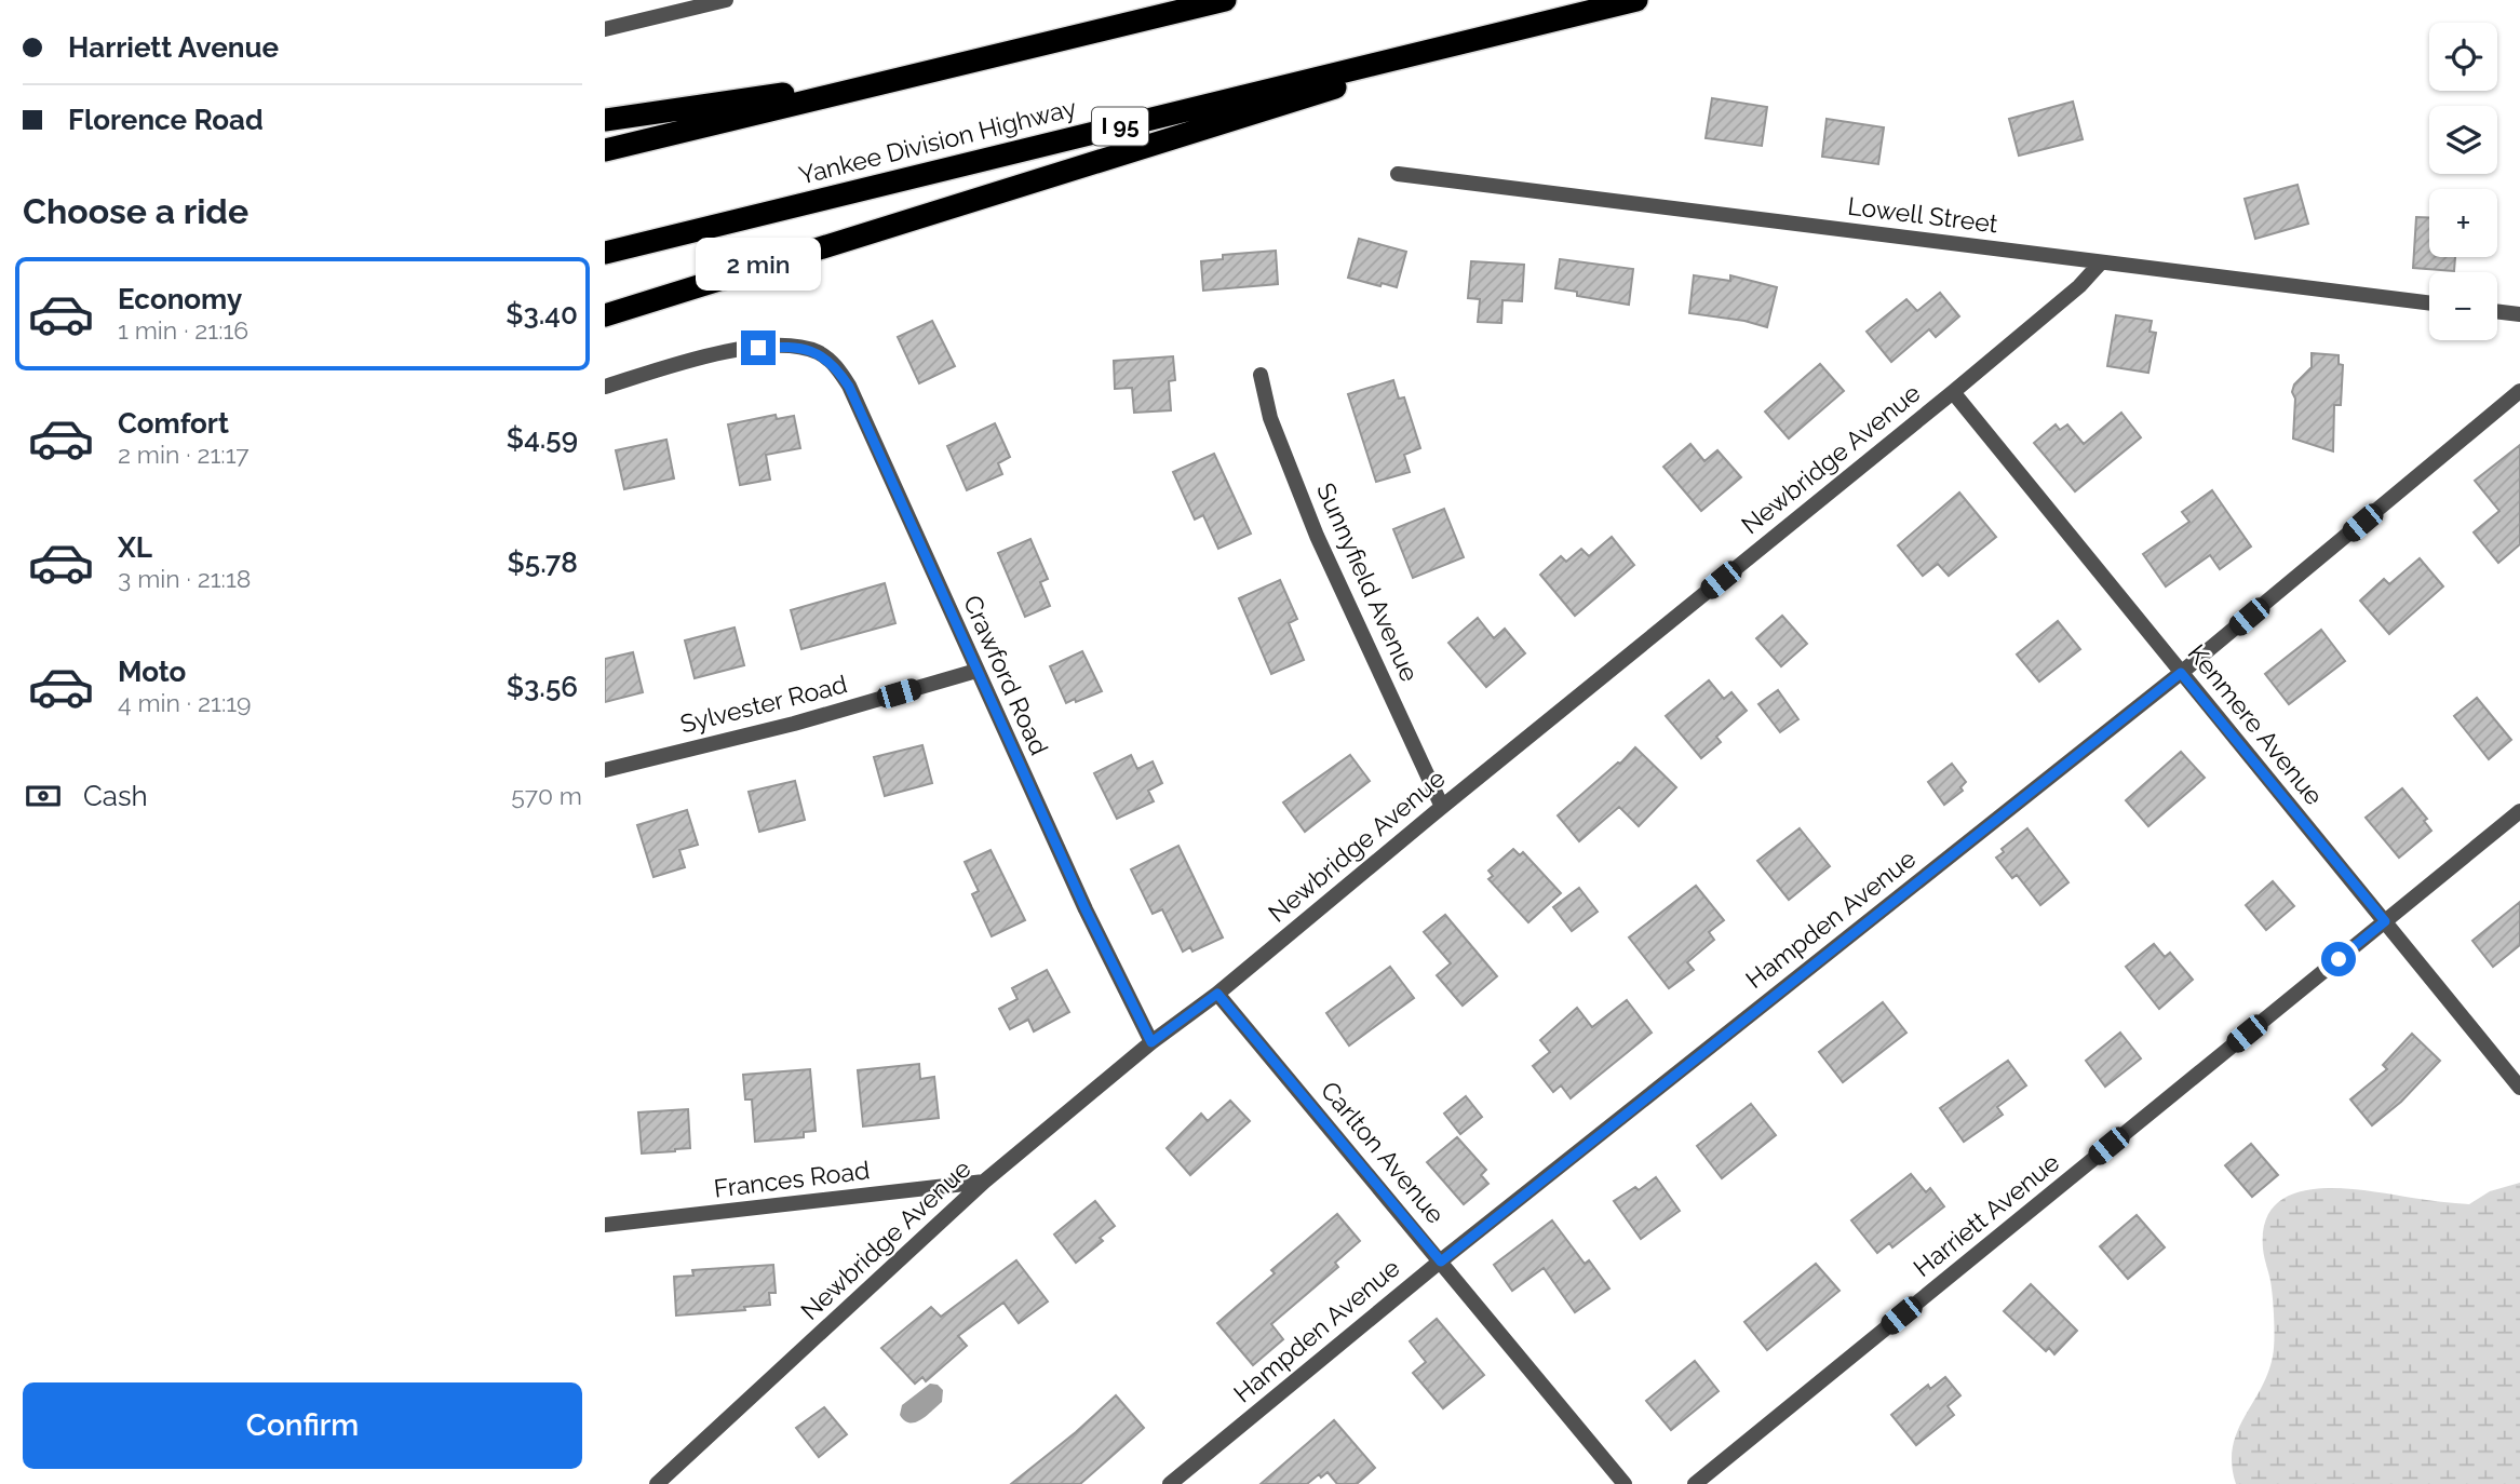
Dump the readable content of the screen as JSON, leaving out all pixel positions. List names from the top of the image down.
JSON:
{
  "streets": {
    "highway": ["I 95", "Yankee Division Highway"],
    "street": [
      "Lowell Street",
      "Newbridge Avenue",
      "Sunnyfield Avenue",
      "Crawford Road",
      "Sylvester Road",
      "Kenmere Avenue",
      "Hampden Avenue",
      "Carlton Avenue",
      "Frances Road",
      "Harriett Avenue"
    ]
  },
  "crossings": [
    ["Lowell Street", "Newbridge Avenue"],
    ["Newbridge Avenue", "Sunnyfield Avenue"],
    ["Newbridge Avenue", "Crawford Road"],
    ["Newbridge Avenue", "Kenmere Avenue"],
    ["Newbridge Avenue", "Carlton Avenue"],
    ["Newbridge Avenue", "Frances Road"],
    ["Crawford Road", "Sylvester Road"],
    ["Kenmere Avenue", "Hampden Avenue"],
    ["Kenmere Avenue", "Harriett Avenue"],
    ["Hampden Avenue", "Carlton Avenue"]
  ],
  "page": {
    "banner": ["Harriett Avenue", "Florence Road"],
    "map_buttons": ["+", "−"],
    "heading": "Choose a ride",
    "bubble": "2 min",
    "list": [
      {
        "name": "Economy",
        "note": "1 min · 21:16",
        "value": "$3.40"
      },
      {
        "name": "Comfort",
        "note": "2 min · 21:17",
        "value": "$4.59"
      },
      {
        "name": "XL",
        "note": "3 min · 21:18",
        "value": "$5.78"
      },
      {
        "name": "Moto",
        "note": "4 min · 21:19",
        "value": "$3.56"
      }
    ],
    "pay": ["Cash", "570 m"],
    "buttons": "Confirm"
  }
}
